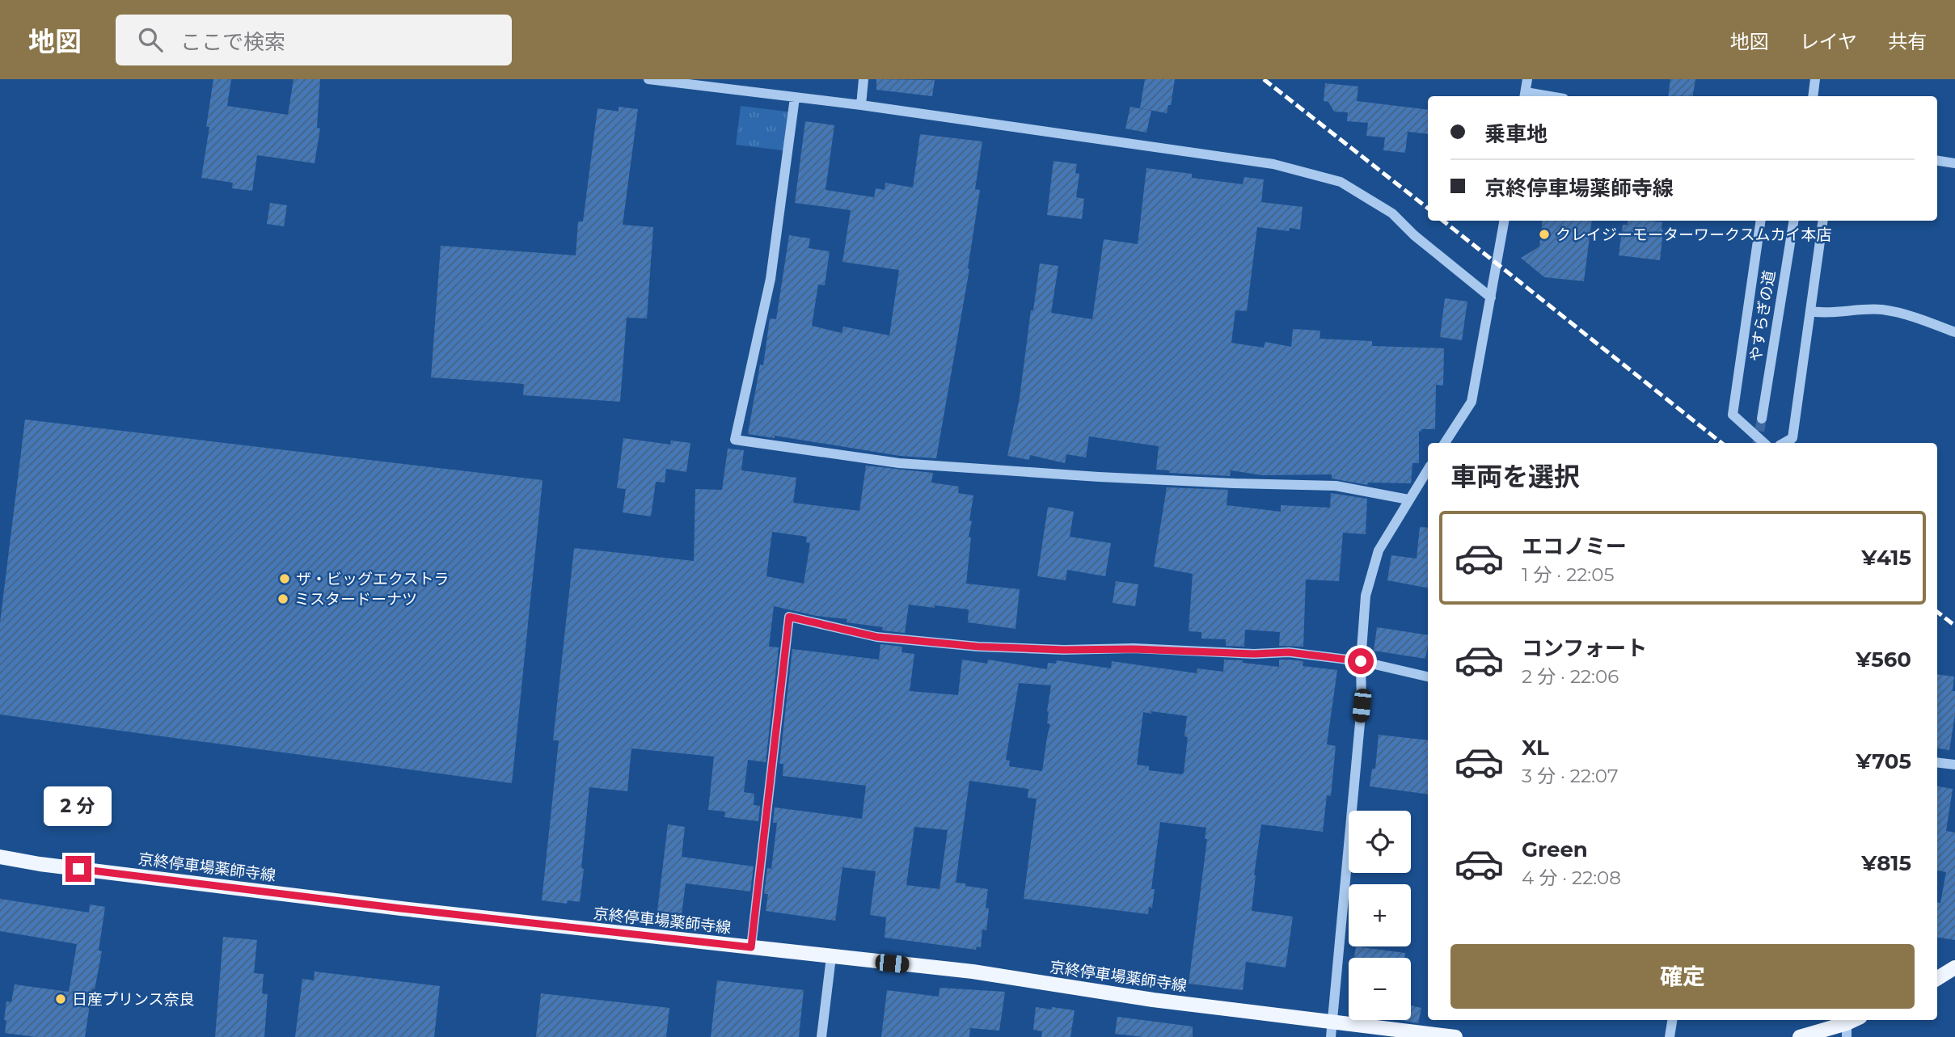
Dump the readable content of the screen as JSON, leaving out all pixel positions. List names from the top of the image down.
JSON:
{
  "streets": {
    "main road": ["京終停車場薬師寺線"],
    "street": ["やすらぎの道"]
  },
  "places": [
    "クレイジーモーターワークスムカイ本店",
    "ザ・ビッグエクストラ",
    "ミスタードーナツ",
    "日産プリンス奈良"
  ],
  "page": {
    "header": "地図",
    "search": "ここで検索",
    "nav": ["地図", "レイヤ", "共有"],
    "banner": ["乗車地", "京終停車場薬師寺線"],
    "heading": "車両を選択",
    "list": [
      {
        "name": "エコノミー",
        "note": "1 分 · 22:05",
        "value": "¥415"
      },
      {
        "name": "コンフォート",
        "note": "2 分 · 22:06",
        "value": "¥560"
      },
      {
        "name": "XL",
        "note": "3 分 · 22:07",
        "value": "¥705"
      },
      {
        "name": "Green",
        "note": "4 分 · 22:08",
        "value": "¥815"
      }
    ],
    "bubble": "2 分",
    "map_buttons": ["+", "−"],
    "buttons": "確定"
  }
}
